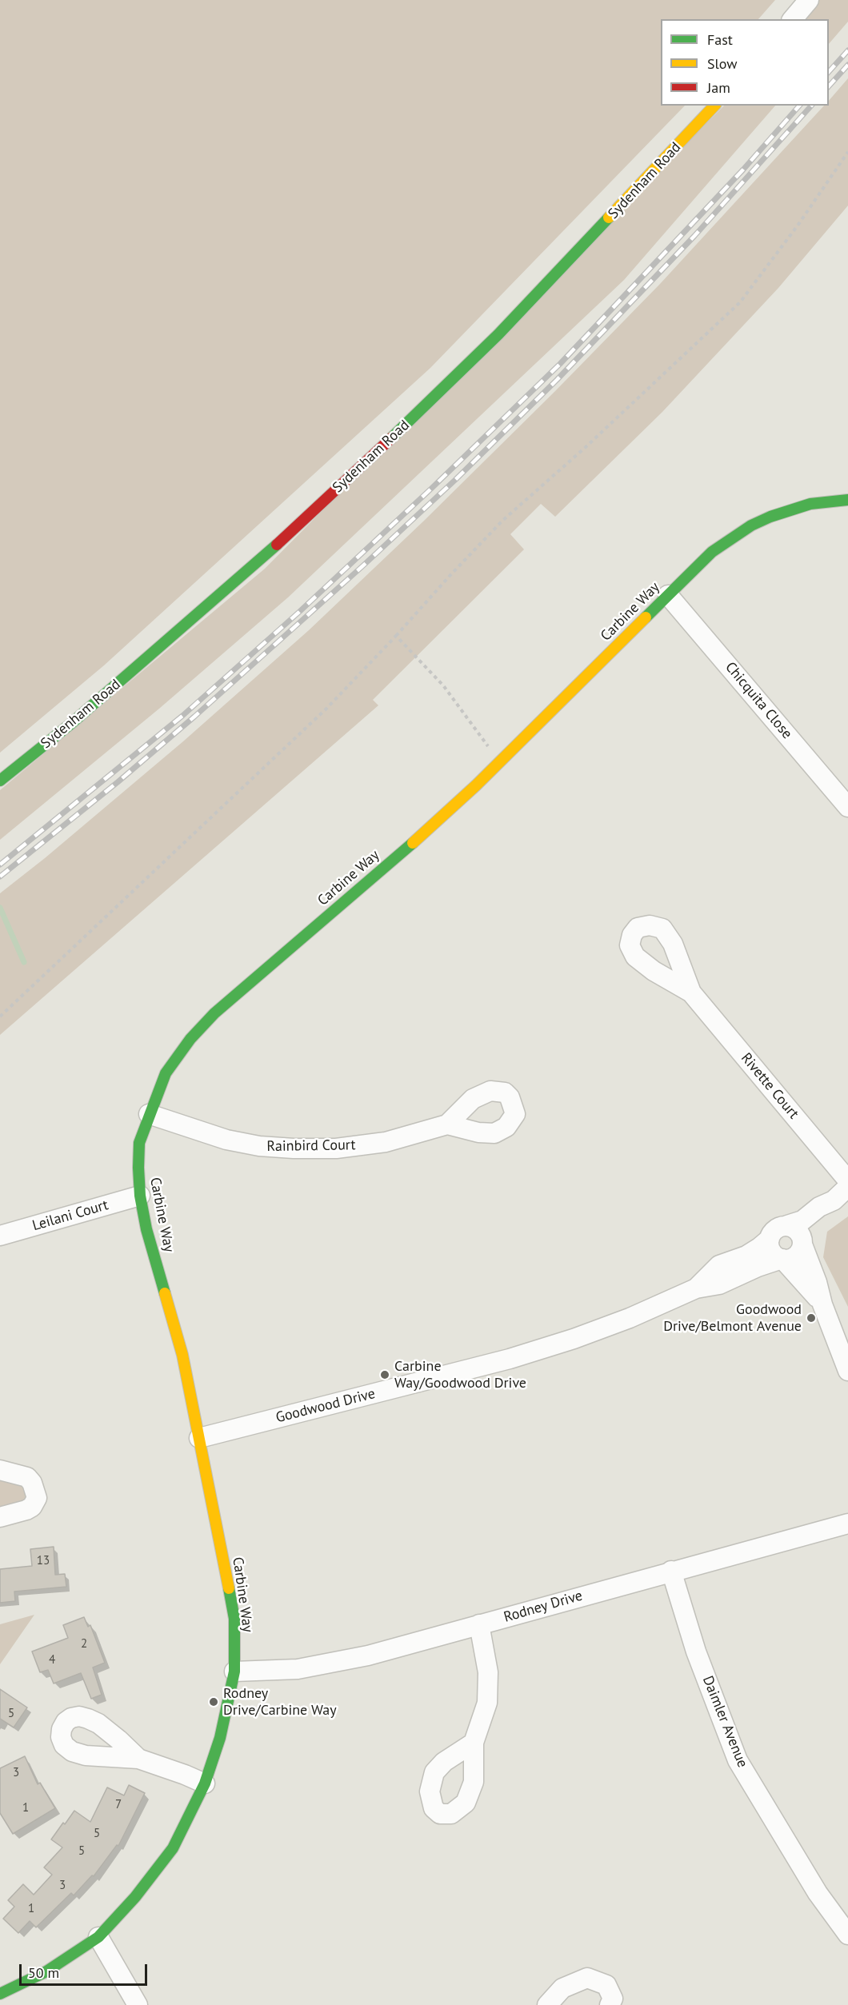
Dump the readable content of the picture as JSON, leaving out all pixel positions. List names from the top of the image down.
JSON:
{
  "streets": {
    "street": [
      "Sydenham Road",
      "Carbine Way",
      "Chicquita Close",
      "Rivette Court",
      "Rainbird Court",
      "Leilani Court",
      "Goodwood Drive",
      "Rodney Drive",
      "Daimler Avenue"
    ]
  },
  "crossings": [
    ["Carbine Way", "Chicquita Close"],
    ["Carbine Way", "Rainbird Court"],
    ["Carbine Way", "Leilani Court"],
    ["Carbine Way", "Goodwood Drive"],
    ["Carbine Way", "Rodney Drive"],
    ["Rodney Drive", "Daimler Avenue"]
  ],
  "places": ["Goodwood Drive/Belmont Avenue", "Carbine Way/Goodwood Drive", "Rodney Drive/Carbine Way"],
  "house_numbers": [
    "13",
    "2",
    "4",
    "5",
    "3",
    "7",
    "1",
    "5",
    "5",
    "3",
    "1"
  ],
  "legend": ["Fast", "Slow", "Jam"],
  "scale_bar": "50 m"
}
